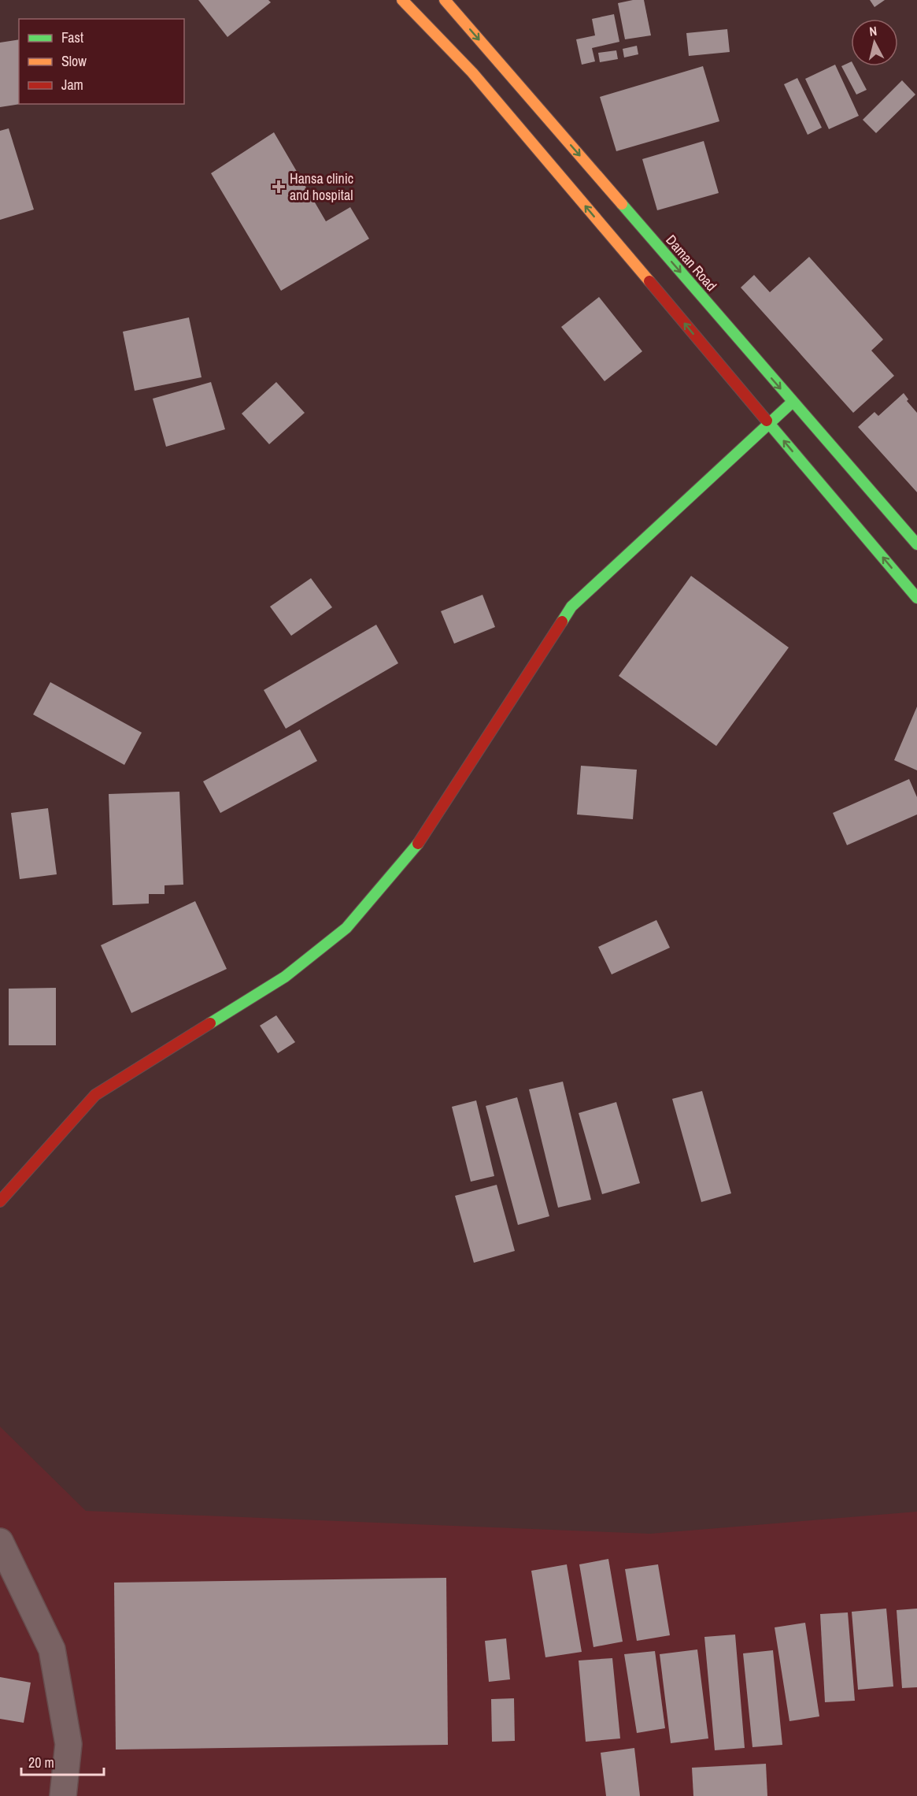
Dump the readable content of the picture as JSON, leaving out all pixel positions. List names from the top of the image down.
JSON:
{
  "streets": {
    "main road": ["Daman Road"]
  },
  "places": {
    "health": ["Hansa clinic and hospital"]
  },
  "legend": ["Fast", "Slow", "Jam"],
  "scale_bar": "20 m",
  "north": "top"
}
